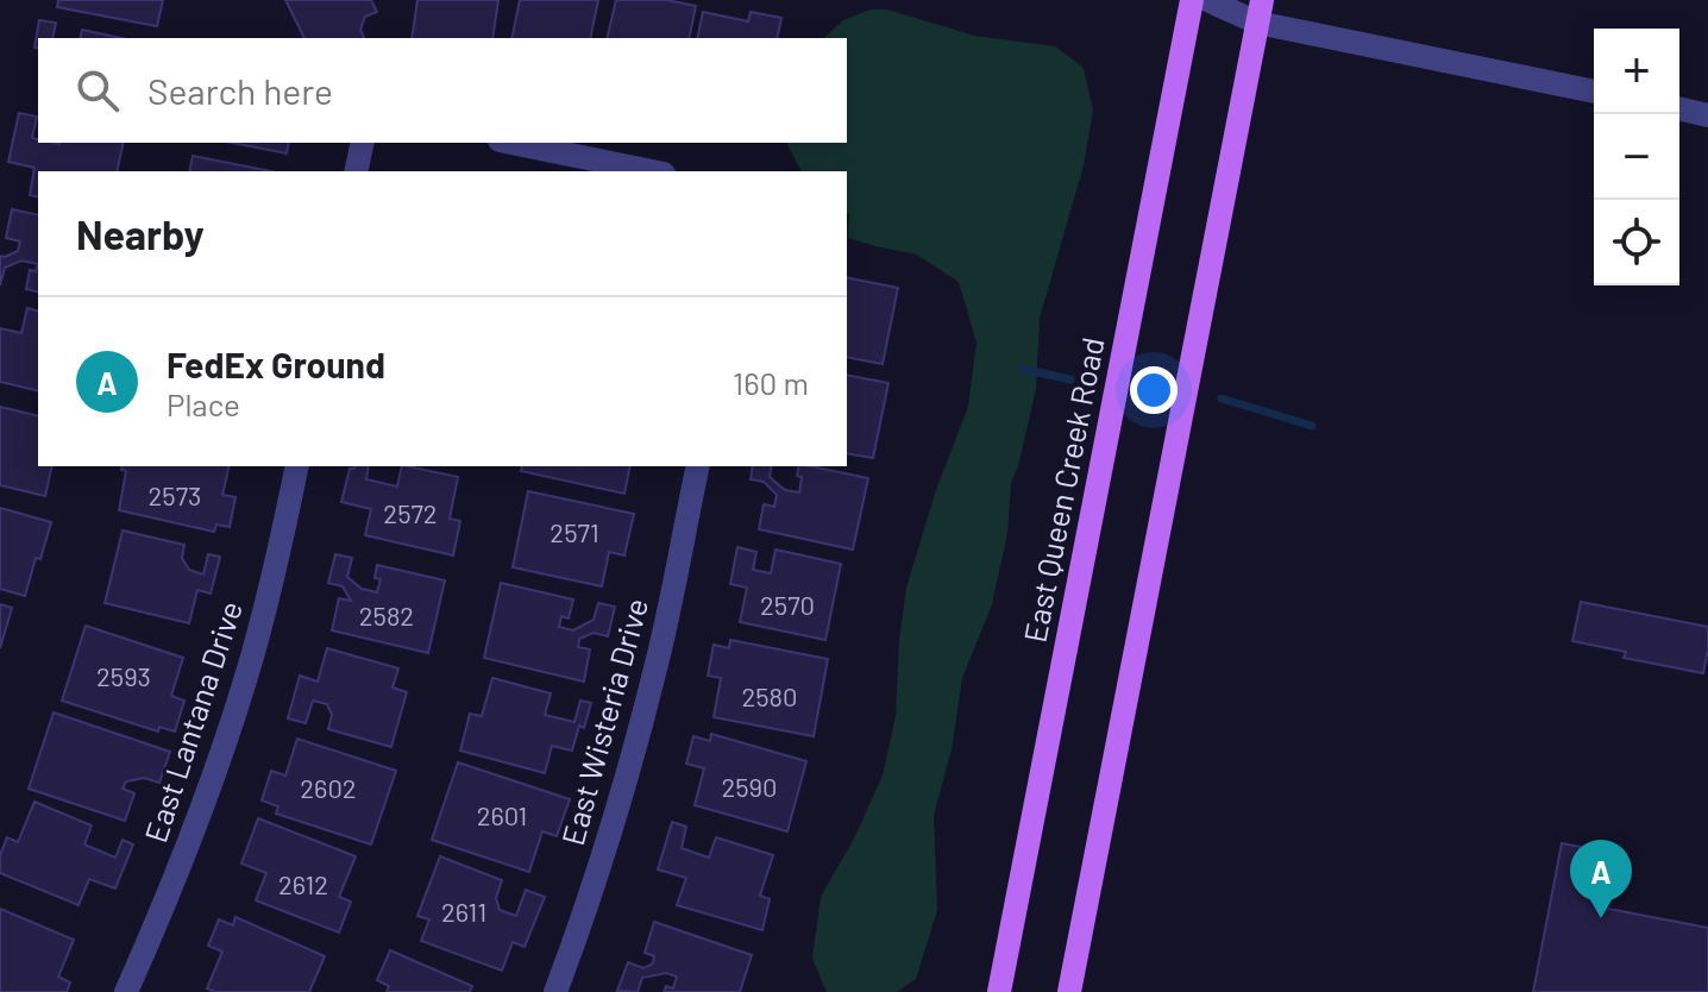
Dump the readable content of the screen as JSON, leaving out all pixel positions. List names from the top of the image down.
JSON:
{
  "streets": {
    "main road": ["East Queen Creek Road"],
    "street": ["East Lantana Drive", "East Wisteria Drive"]
  },
  "house_numbers": [
    "2573",
    "2572",
    "2571",
    "2570",
    "2582",
    "2593",
    "2580",
    "2590",
    "2602",
    "2601",
    "2612",
    "2611"
  ],
  "page": {
    "map_buttons": ["+", "−"],
    "search": "Search here",
    "heading": "Nearby",
    "list": [
      {
        "mark": "A",
        "name": "FedEx Ground",
        "note": "Place",
        "value": "160 m"
      }
    ],
    "pins": "A"
  }
}
